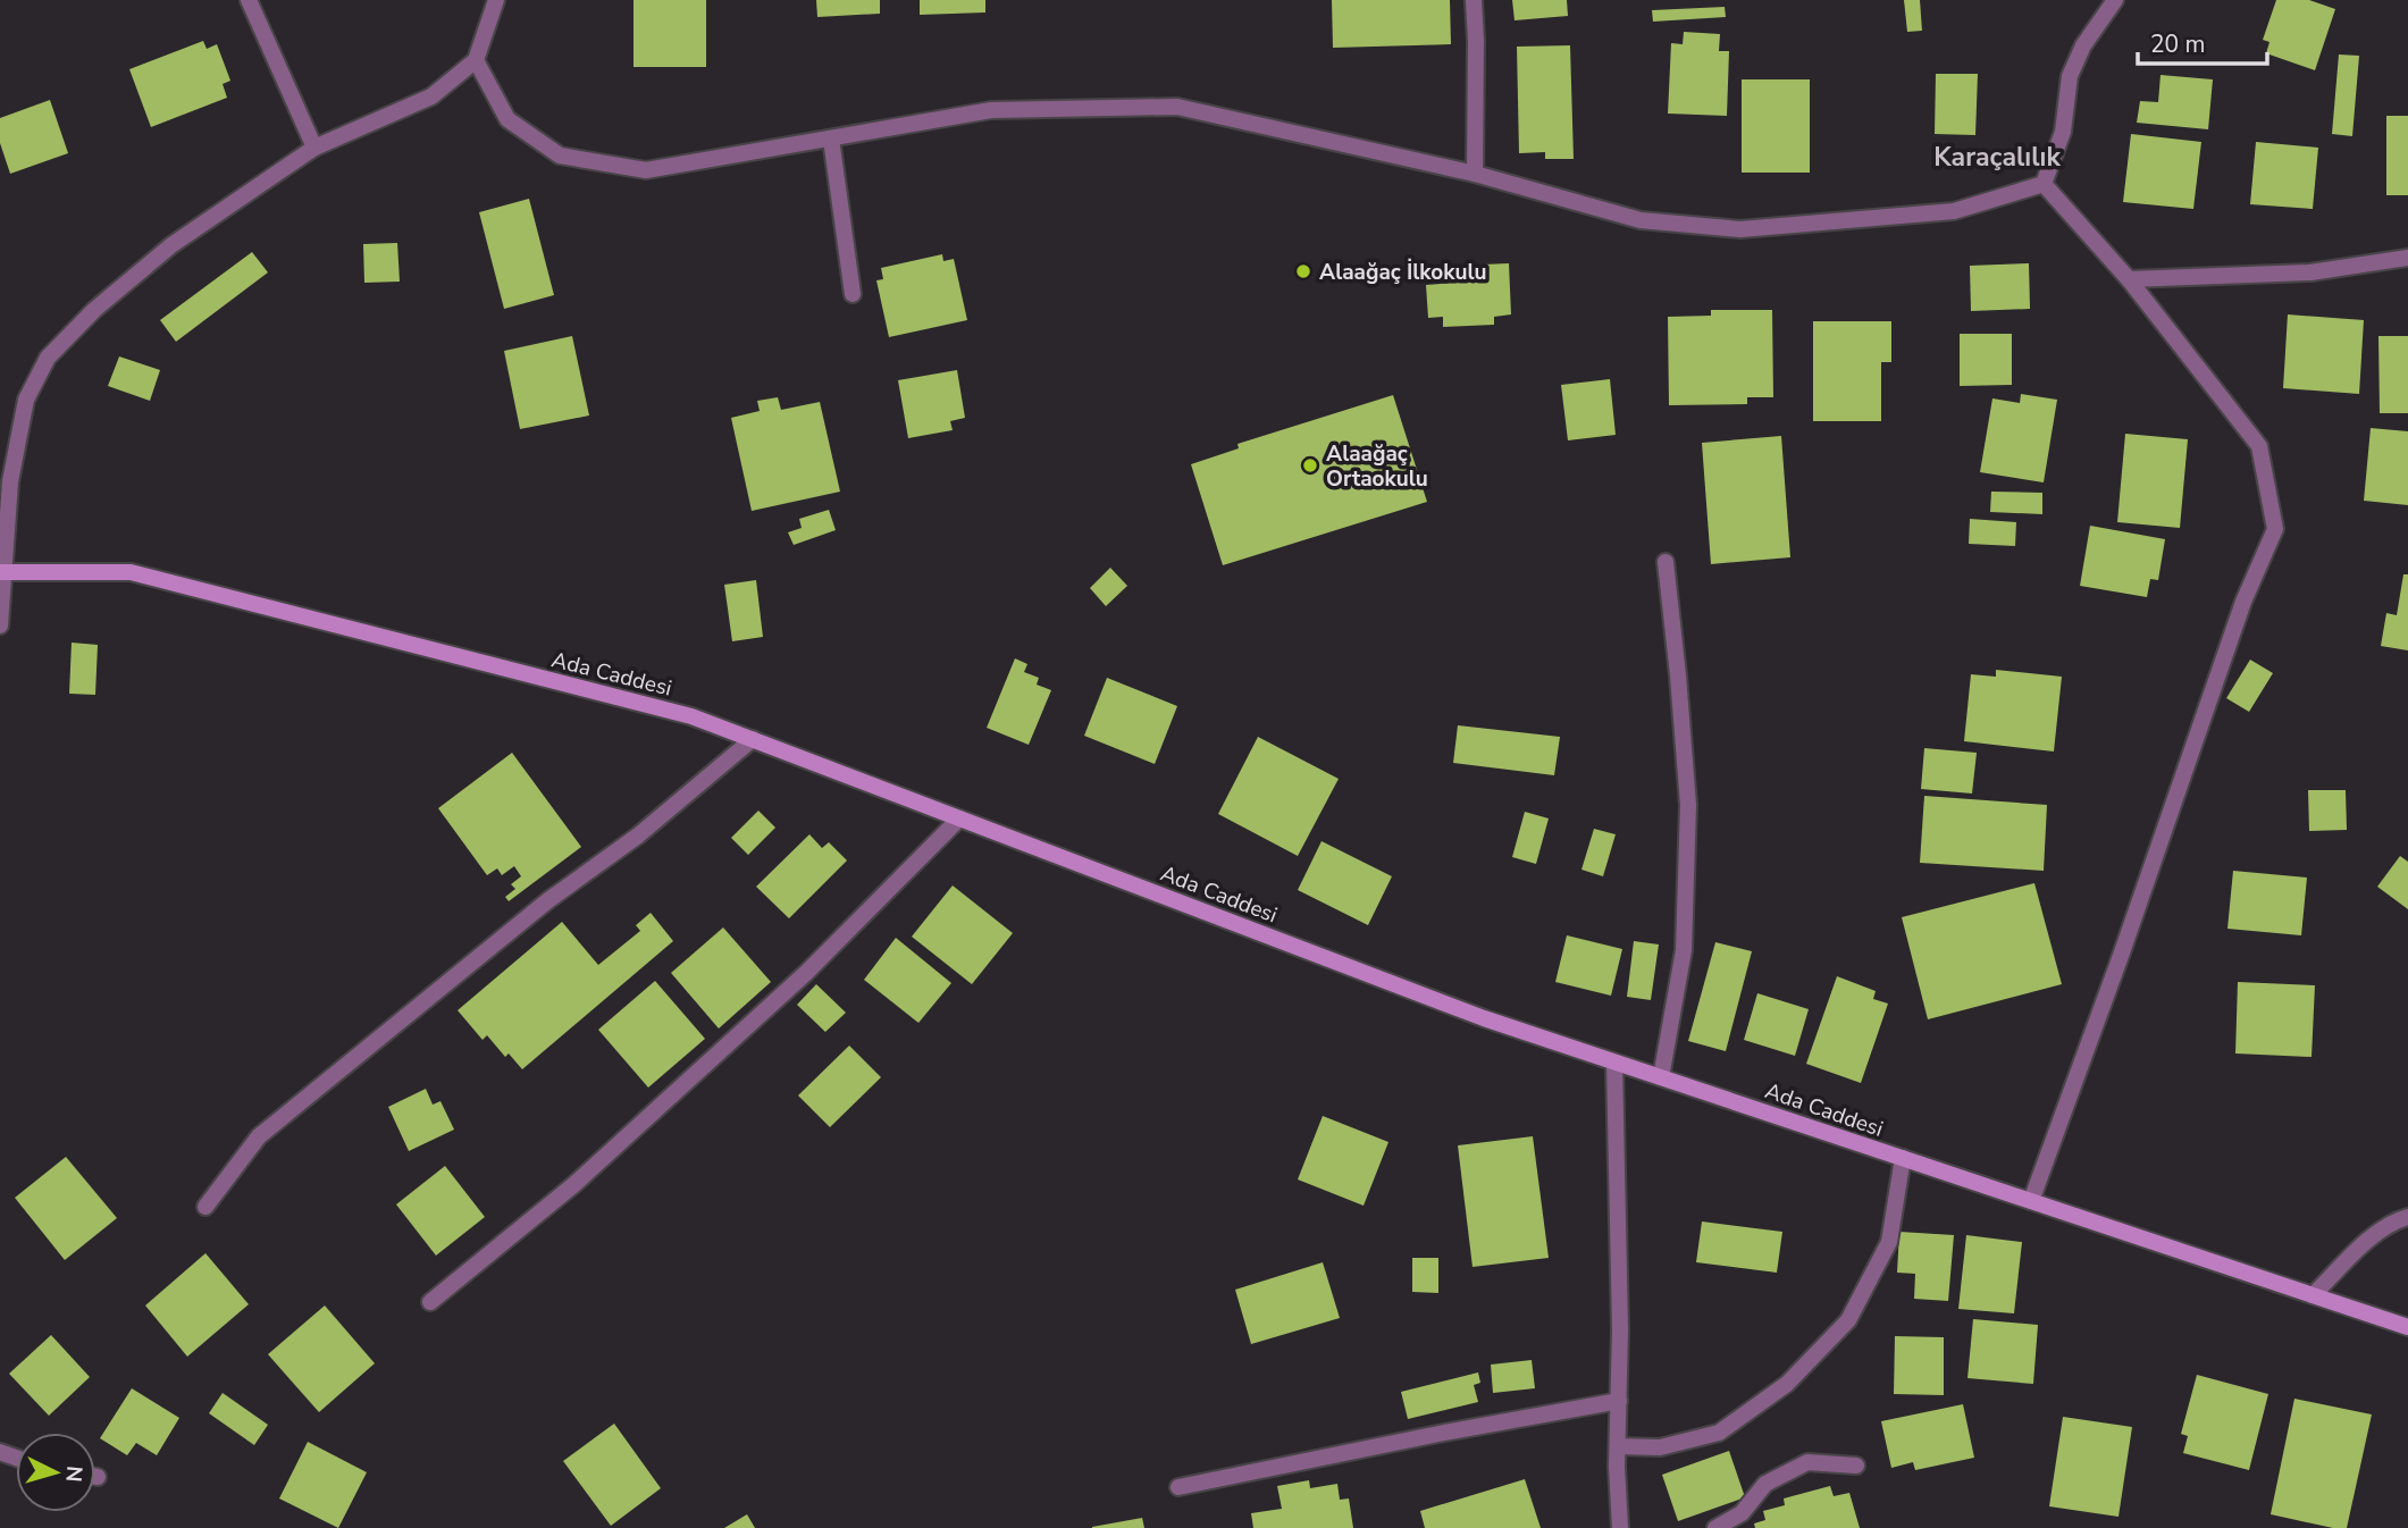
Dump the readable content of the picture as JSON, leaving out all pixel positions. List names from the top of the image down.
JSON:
{
  "streets": {
    "main road": ["Ada Caddesi"]
  },
  "districts": ["Karaçalılık"],
  "places": ["Alaağaç İlkokulu", "Alaağaç Ortaokulu"],
  "scale_bar": "20 m",
  "north": "right"
}
